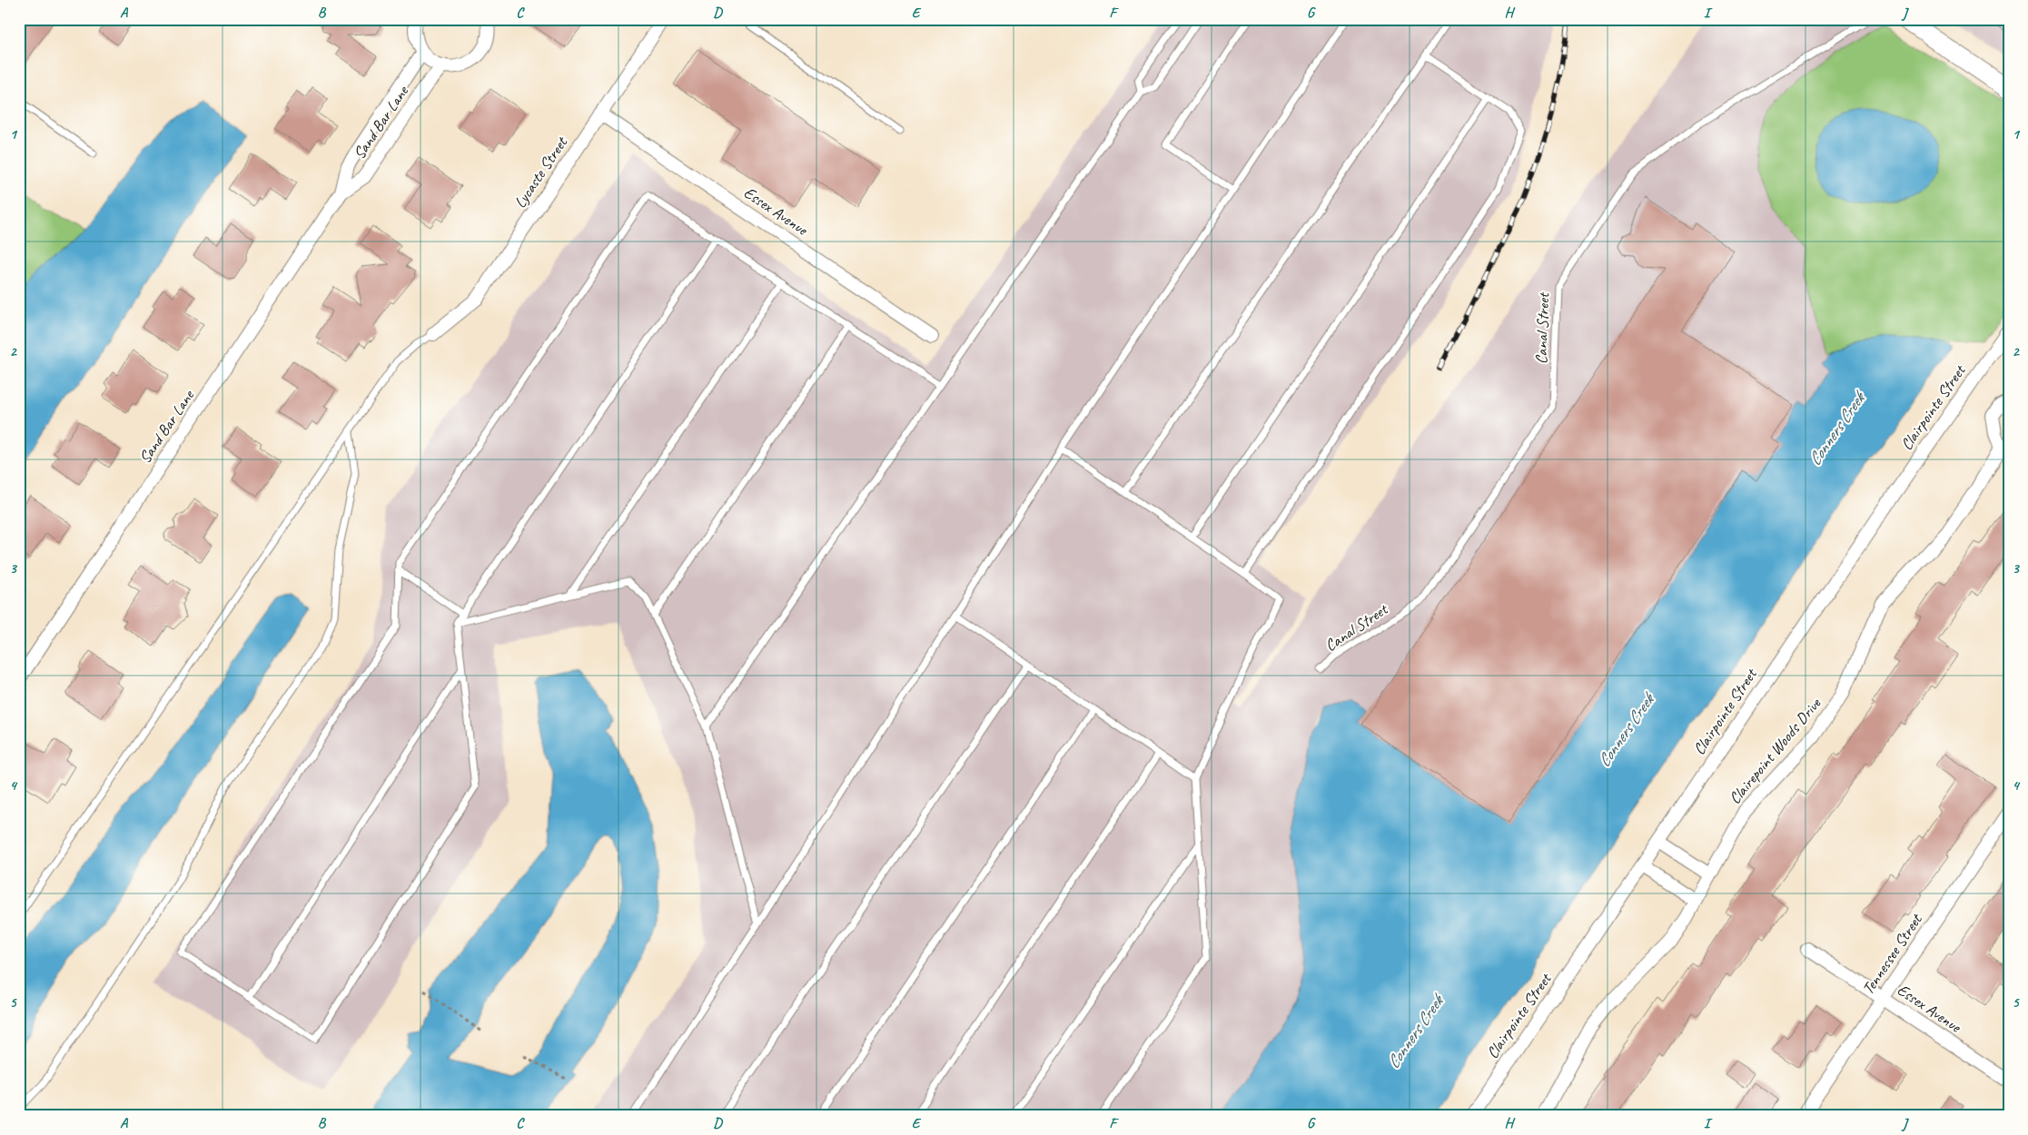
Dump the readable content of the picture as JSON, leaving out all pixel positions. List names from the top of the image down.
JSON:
{
  "streets": {
    "street": [
      "Sand Bar Lane",
      "Lycaste Street",
      "Essex Avenue",
      "Clairpointe Street",
      "Clairepoint Woods Drive",
      "Tennessee Street"
    ],
    "lane": ["Canal Street"]
  },
  "crossings": [
    ["Lycaste Street", "Essex Avenue"],
    ["Essex Avenue", "Tennessee Street"]
  ],
  "water": ["Conners Creek"],
  "grid": {
    "columns": [
      "A",
      "B",
      "C",
      "D",
      "E",
      "F",
      "G",
      "H",
      "I",
      "J"
    ],
    "rows": [
      "1",
      "2",
      "3",
      "4",
      "5"
    ]
  }
}
